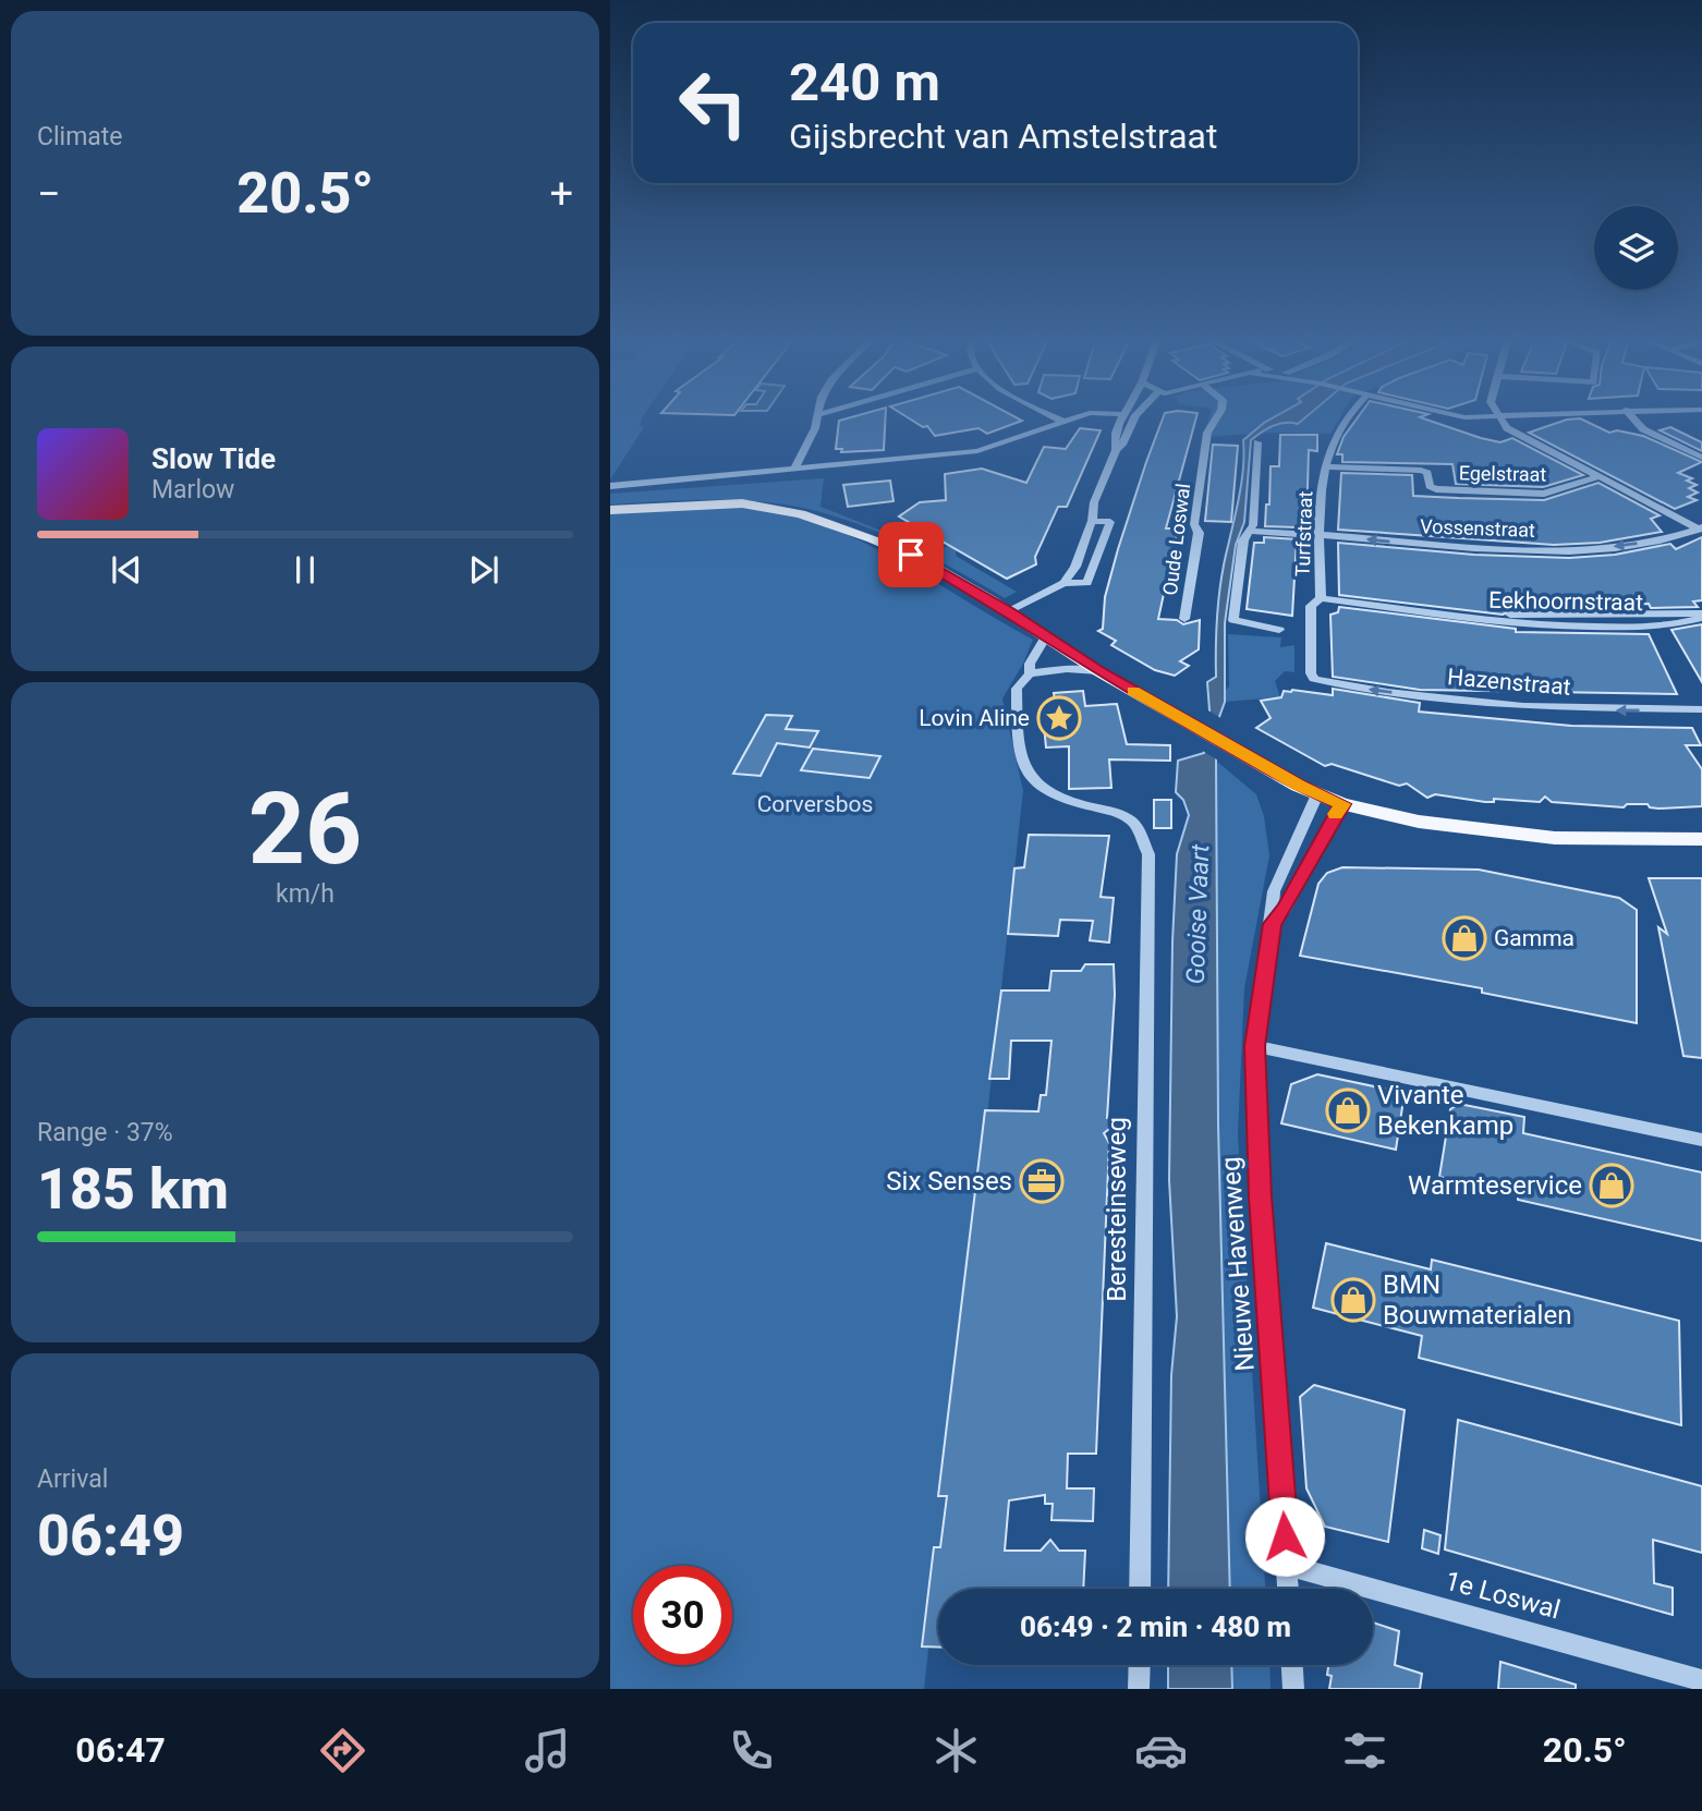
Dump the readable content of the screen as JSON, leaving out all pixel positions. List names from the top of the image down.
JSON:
{
  "streets": {
    "street": [
      "Egelstraat",
      "Vossenstraat",
      "Turfstraat",
      "Oude Loswal",
      "Eekhoornstraat",
      "Hazenstraat",
      "Beresteinseweg",
      "Nieuwe Havenweg",
      "1e Loswal"
    ]
  },
  "crossings": [
    ["Egelstraat", "Turfstraat"],
    ["Vossenstraat", "Turfstraat"],
    ["Turfstraat", "Eekhoornstraat"],
    ["Turfstraat", "Hazenstraat"],
    ["Nieuwe Havenweg", "1e Loswal"]
  ],
  "one_way": ["Vossenstraat", "Hazenstraat"],
  "water": ["Gooise Vaart"],
  "parks": ["Corversbos"],
  "places": {
    "place": ["Lovin Aline"],
    "shop": [
      "Gamma",
      "Vivante Bekenkamp",
      "Warmteservice",
      "BMN Bouwmaterialen"
    ],
    "office": ["Six Senses"]
  },
  "page": {
    "tile": [
      "Climate",
      ["26", "km/h"],
      ["Range · 37%", "185 km"],
      ["Arrival", "06:49"]
    ],
    "turn": ["240 m", "Gijsbrecht van Amstelstraat"],
    "heat": ["−", "20.5°", "+"],
    "song": ["Slow Tide", "Marlow"],
    "limit": "30",
    "trip": "06:49 · 2 min · 480 m",
    "tabs": ["06:47", "20.5°"]
  }
}
